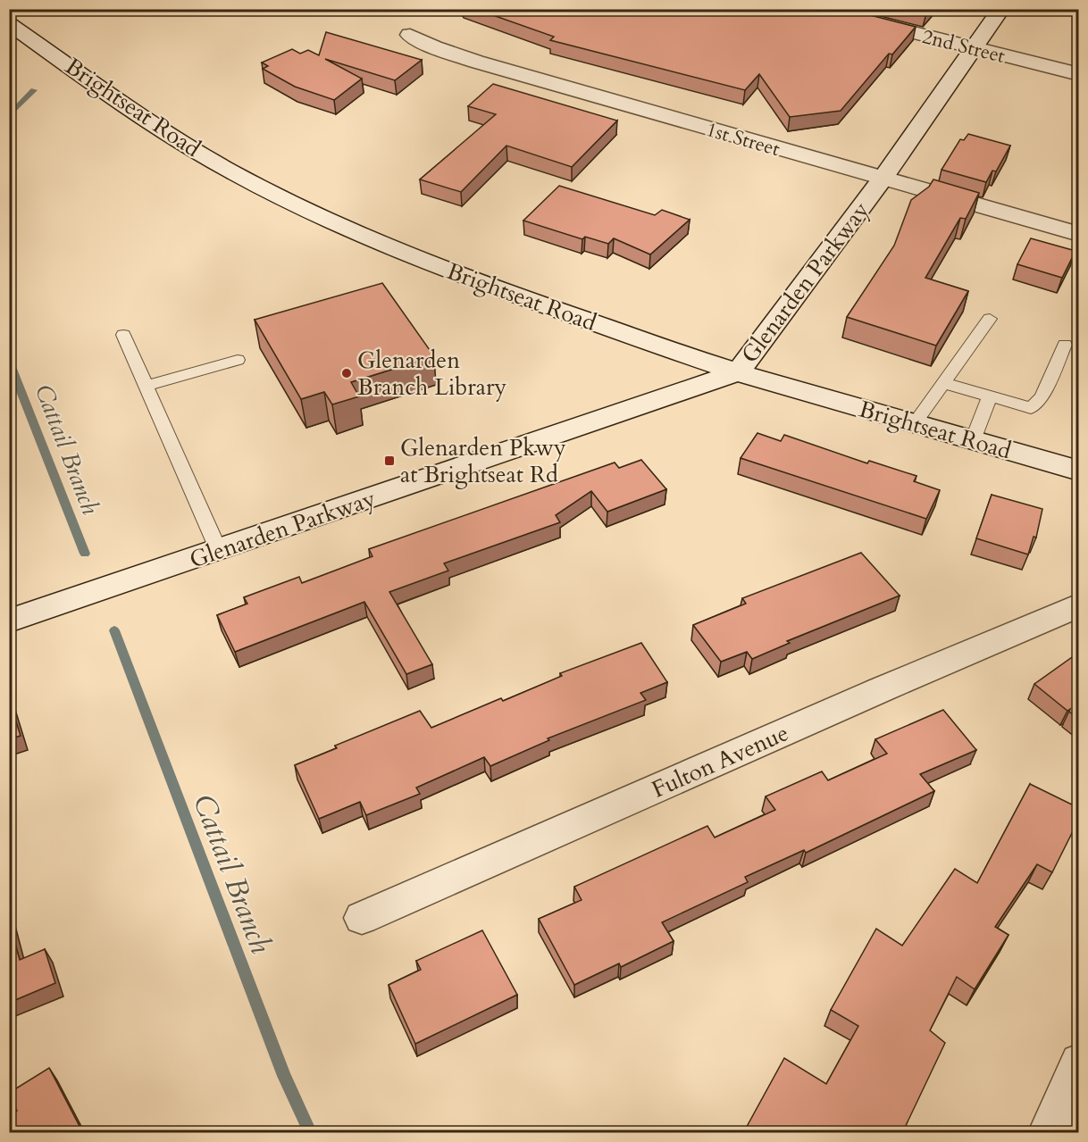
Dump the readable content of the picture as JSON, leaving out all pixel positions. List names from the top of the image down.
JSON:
{
  "streets": {
    "street": [
      "2nd Street",
      "Brightseat Road",
      "1st Street",
      "Glenarden Parkway",
      "Fulton Avenue"
    ]
  },
  "crossings": [
    ["2nd Street", "Glenarden Parkway"],
    ["Brightseat Road", "Glenarden Parkway"],
    ["1st Street", "Glenarden Parkway"]
  ],
  "water": ["Cattail Branch"],
  "places": {
    "other": ["Glenarden Branch Library"],
    "transit": ["Glenarden Pkwy at Brightseat Rd"]
  }
}
